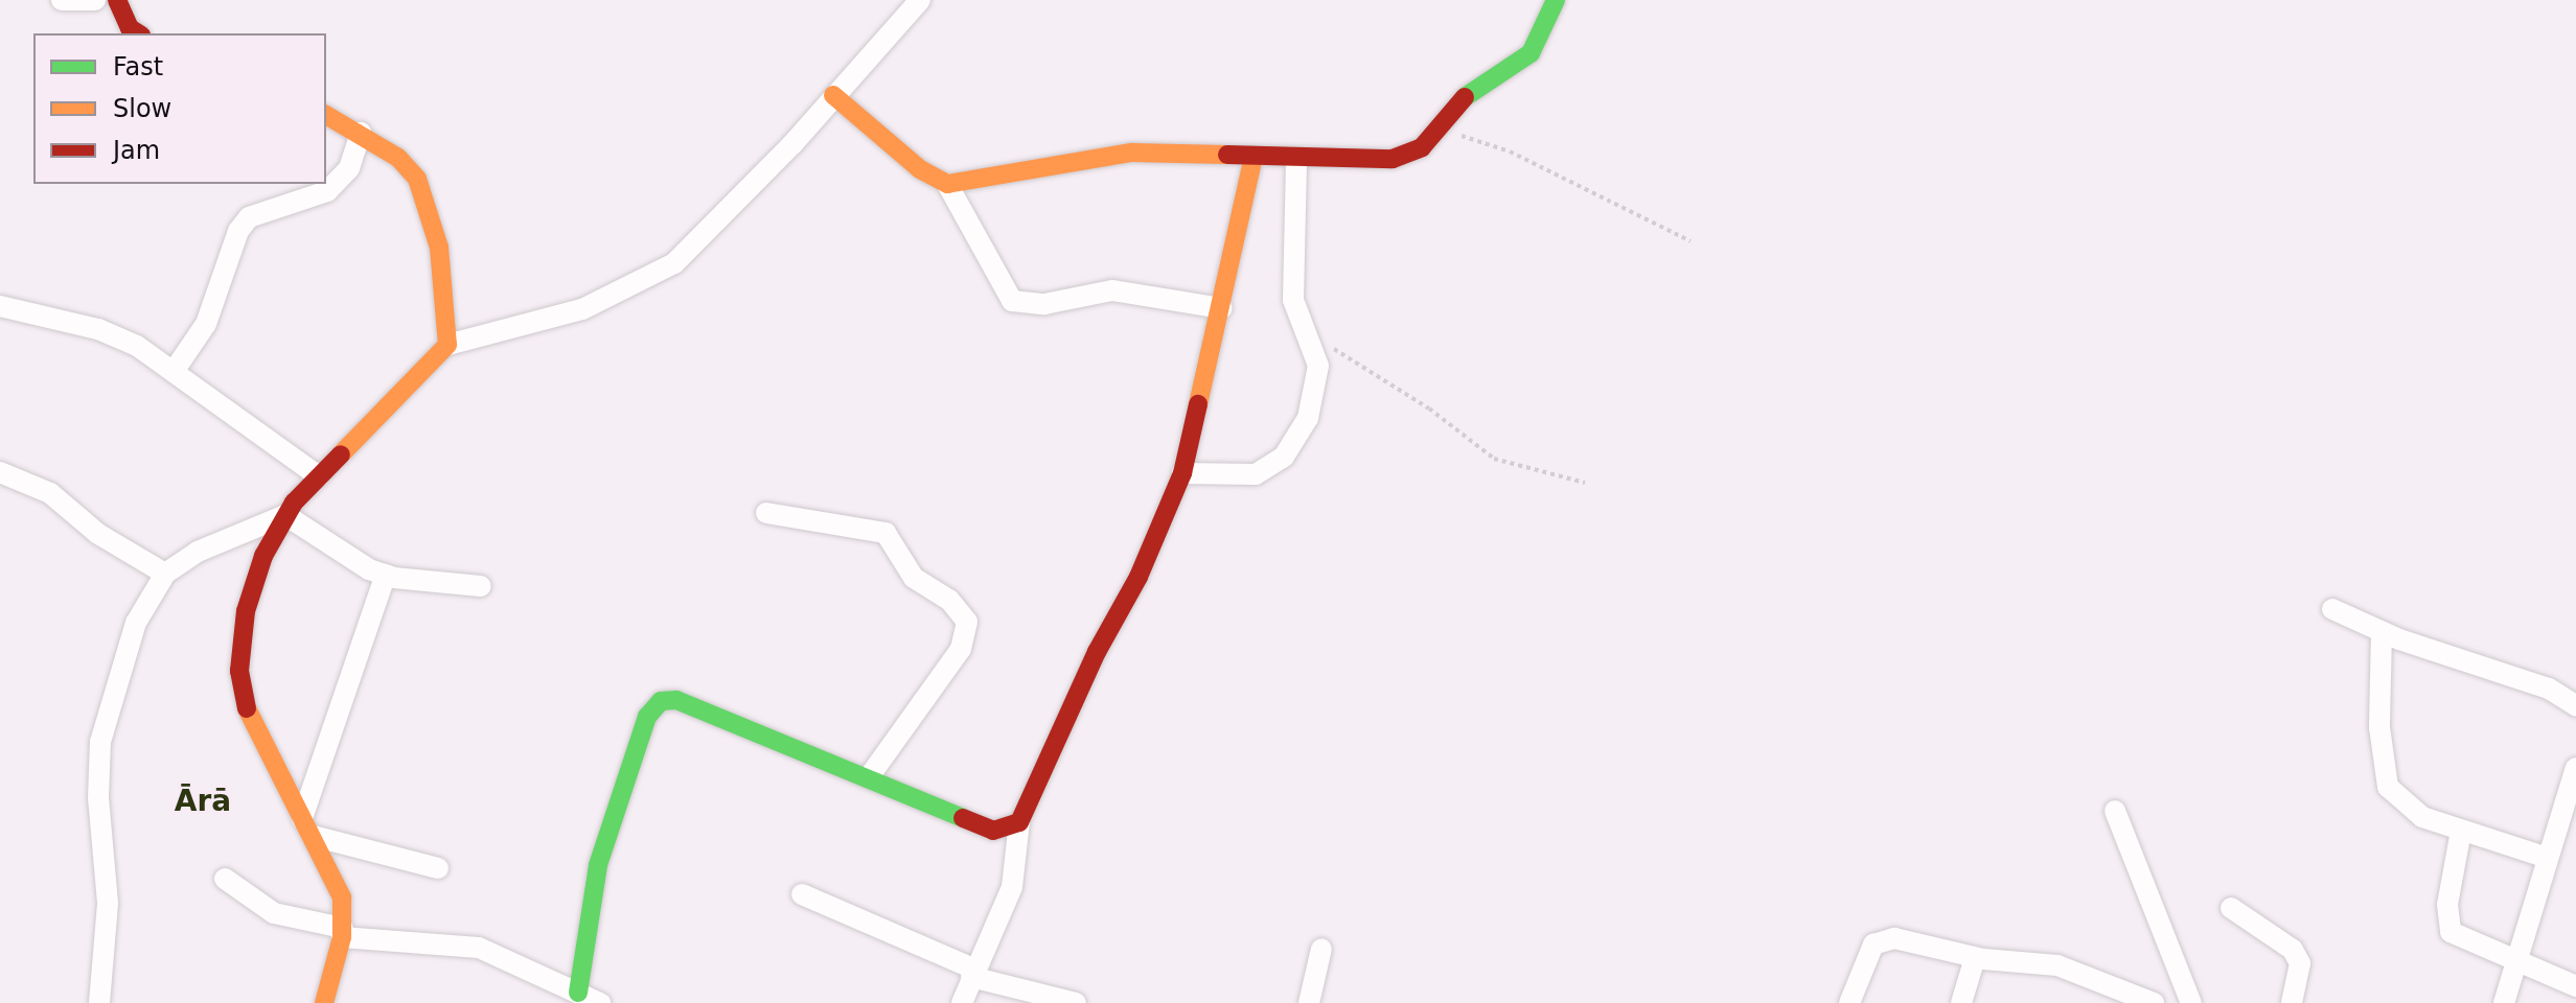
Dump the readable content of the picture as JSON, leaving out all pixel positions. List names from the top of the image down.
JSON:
{
  "districts": ["Ārā"],
  "legend": ["Fast", "Slow", "Jam"]
}
